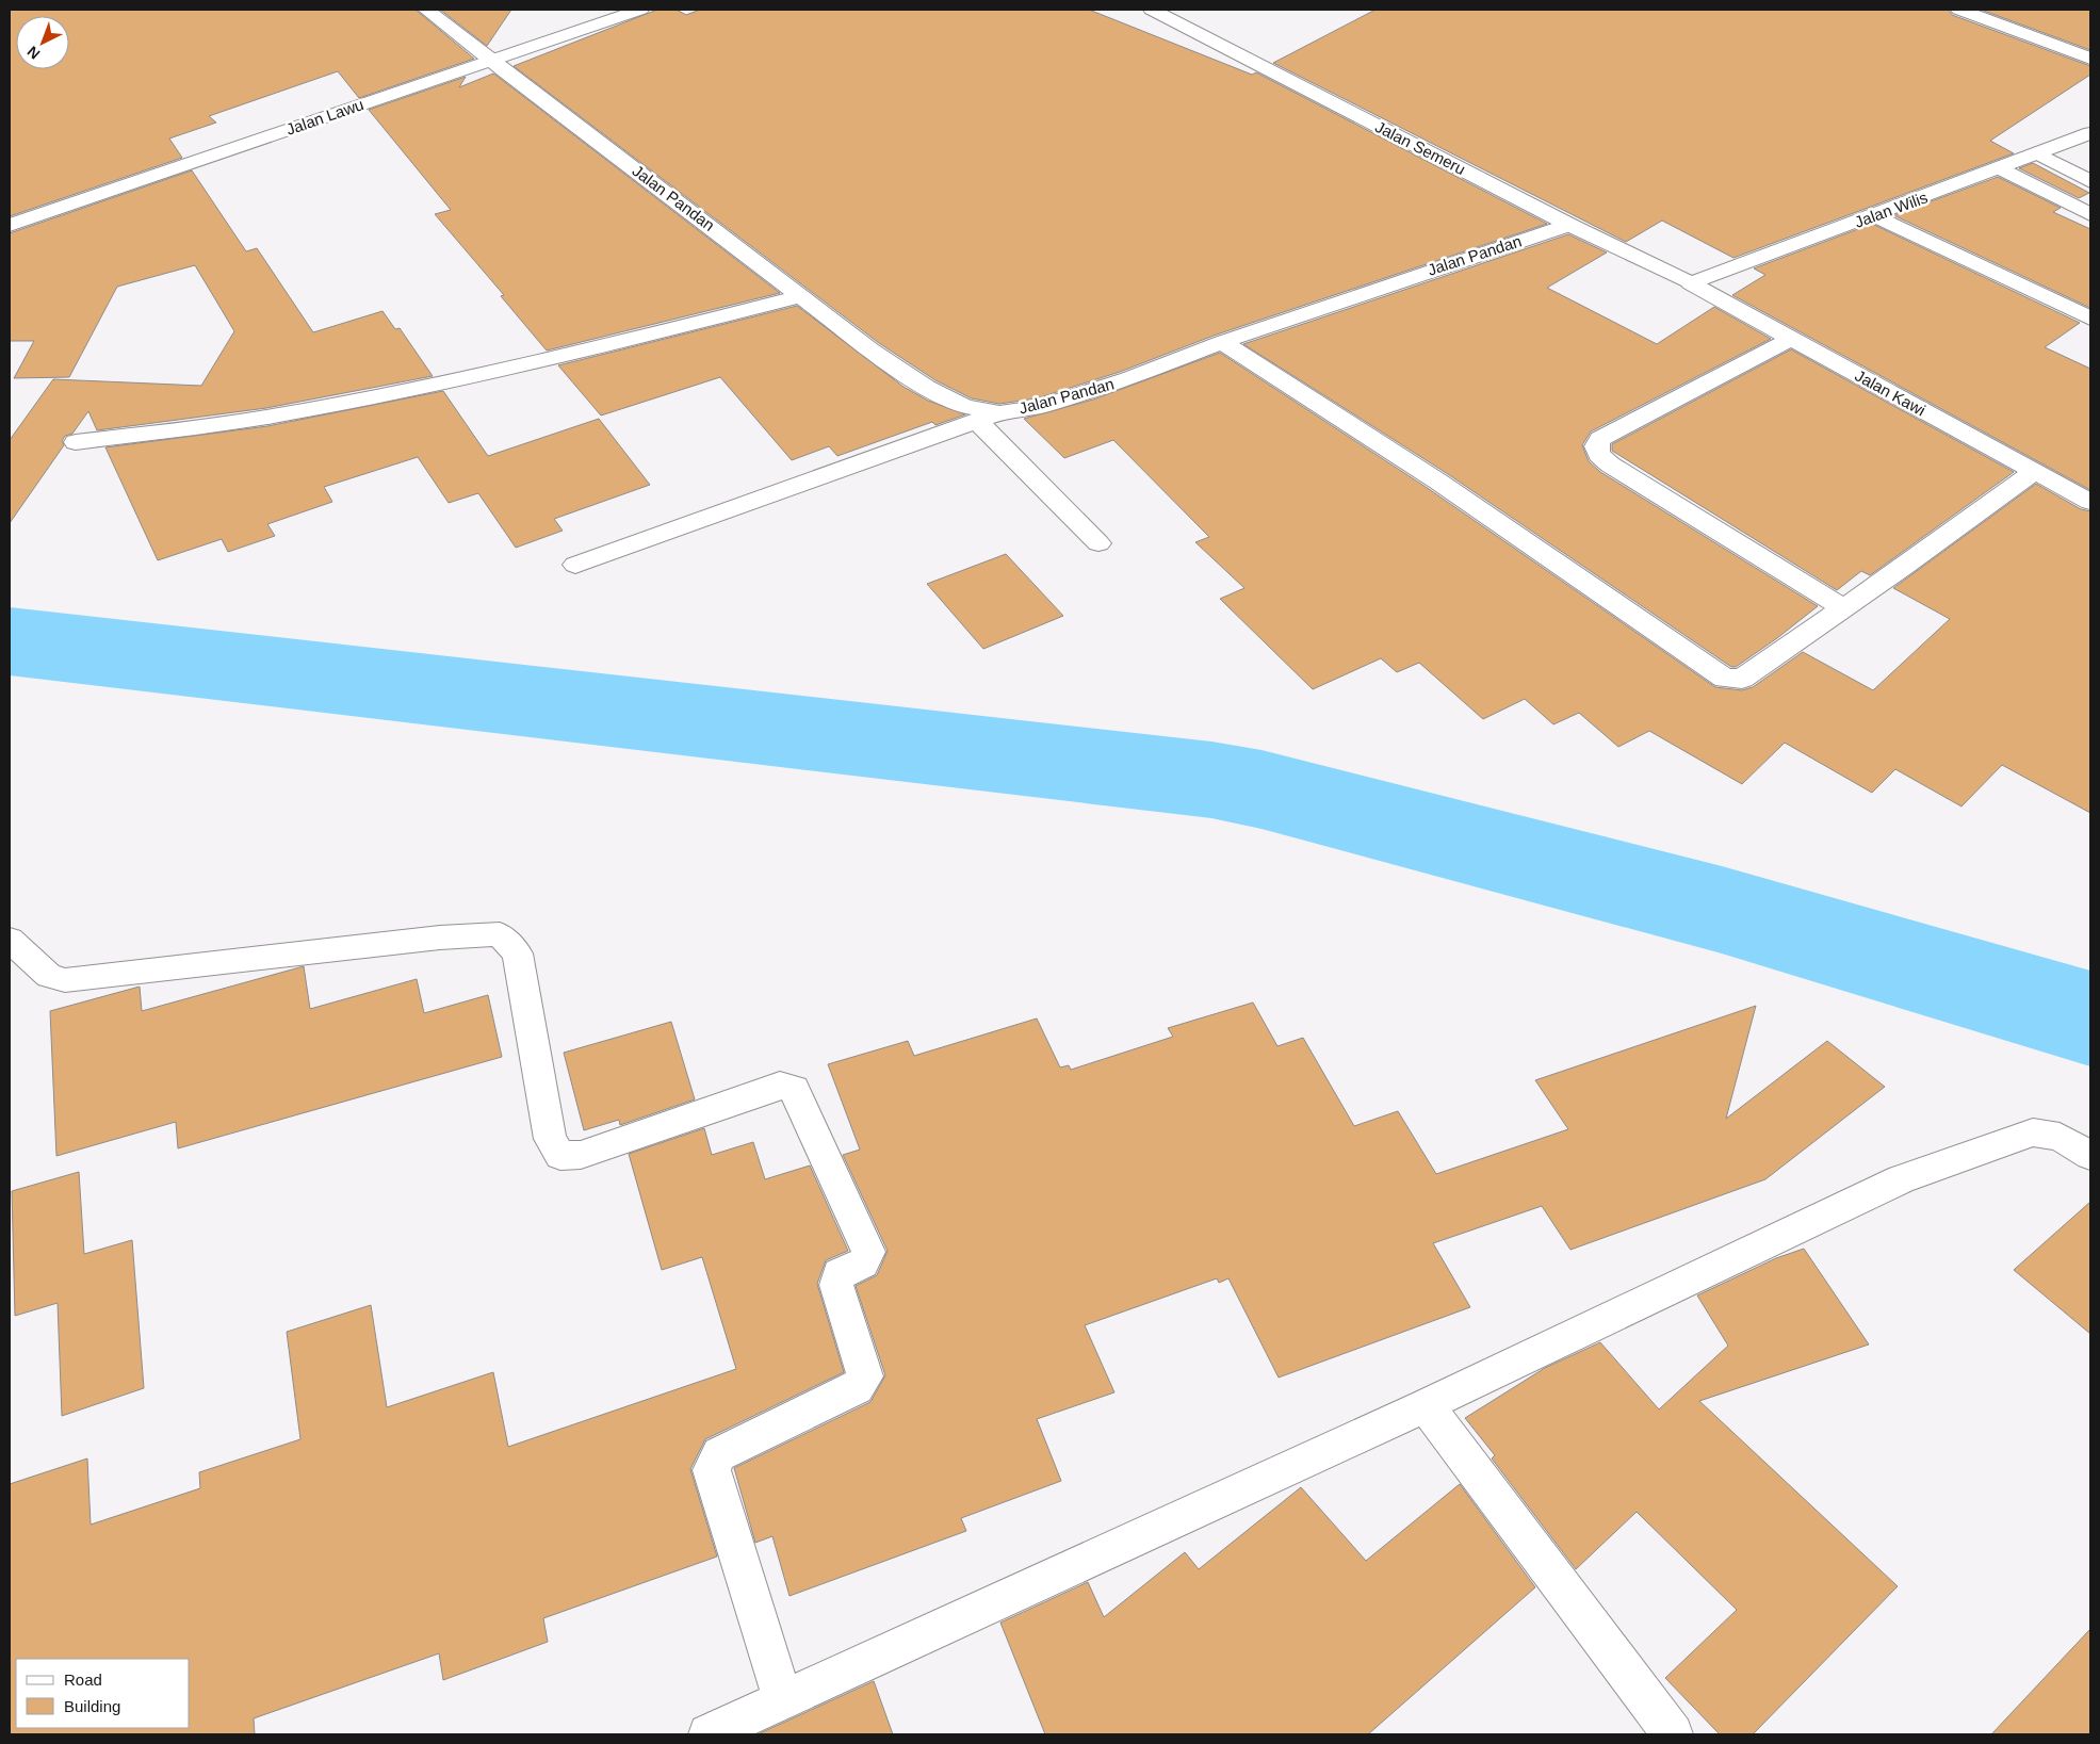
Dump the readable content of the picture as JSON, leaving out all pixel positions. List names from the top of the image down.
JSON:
{
  "streets": {
    "street": [
      "Jalan Lawu",
      "Jalan Semeru",
      "Jalan Pandan",
      "Jalan Wilis",
      "Jalan Kawi"
    ]
  },
  "crossings": [
    ["Jalan Lawu", "Jalan Pandan"],
    ["Jalan Semeru", "Jalan Pandan"],
    ["Jalan Semeru", "Jalan Wilis"],
    ["Jalan Semeru", "Jalan Kawi"],
    ["Jalan Wilis", "Jalan Kawi"]
  ],
  "legend": ["Road", "Building"],
  "north": "bottom left"
}
